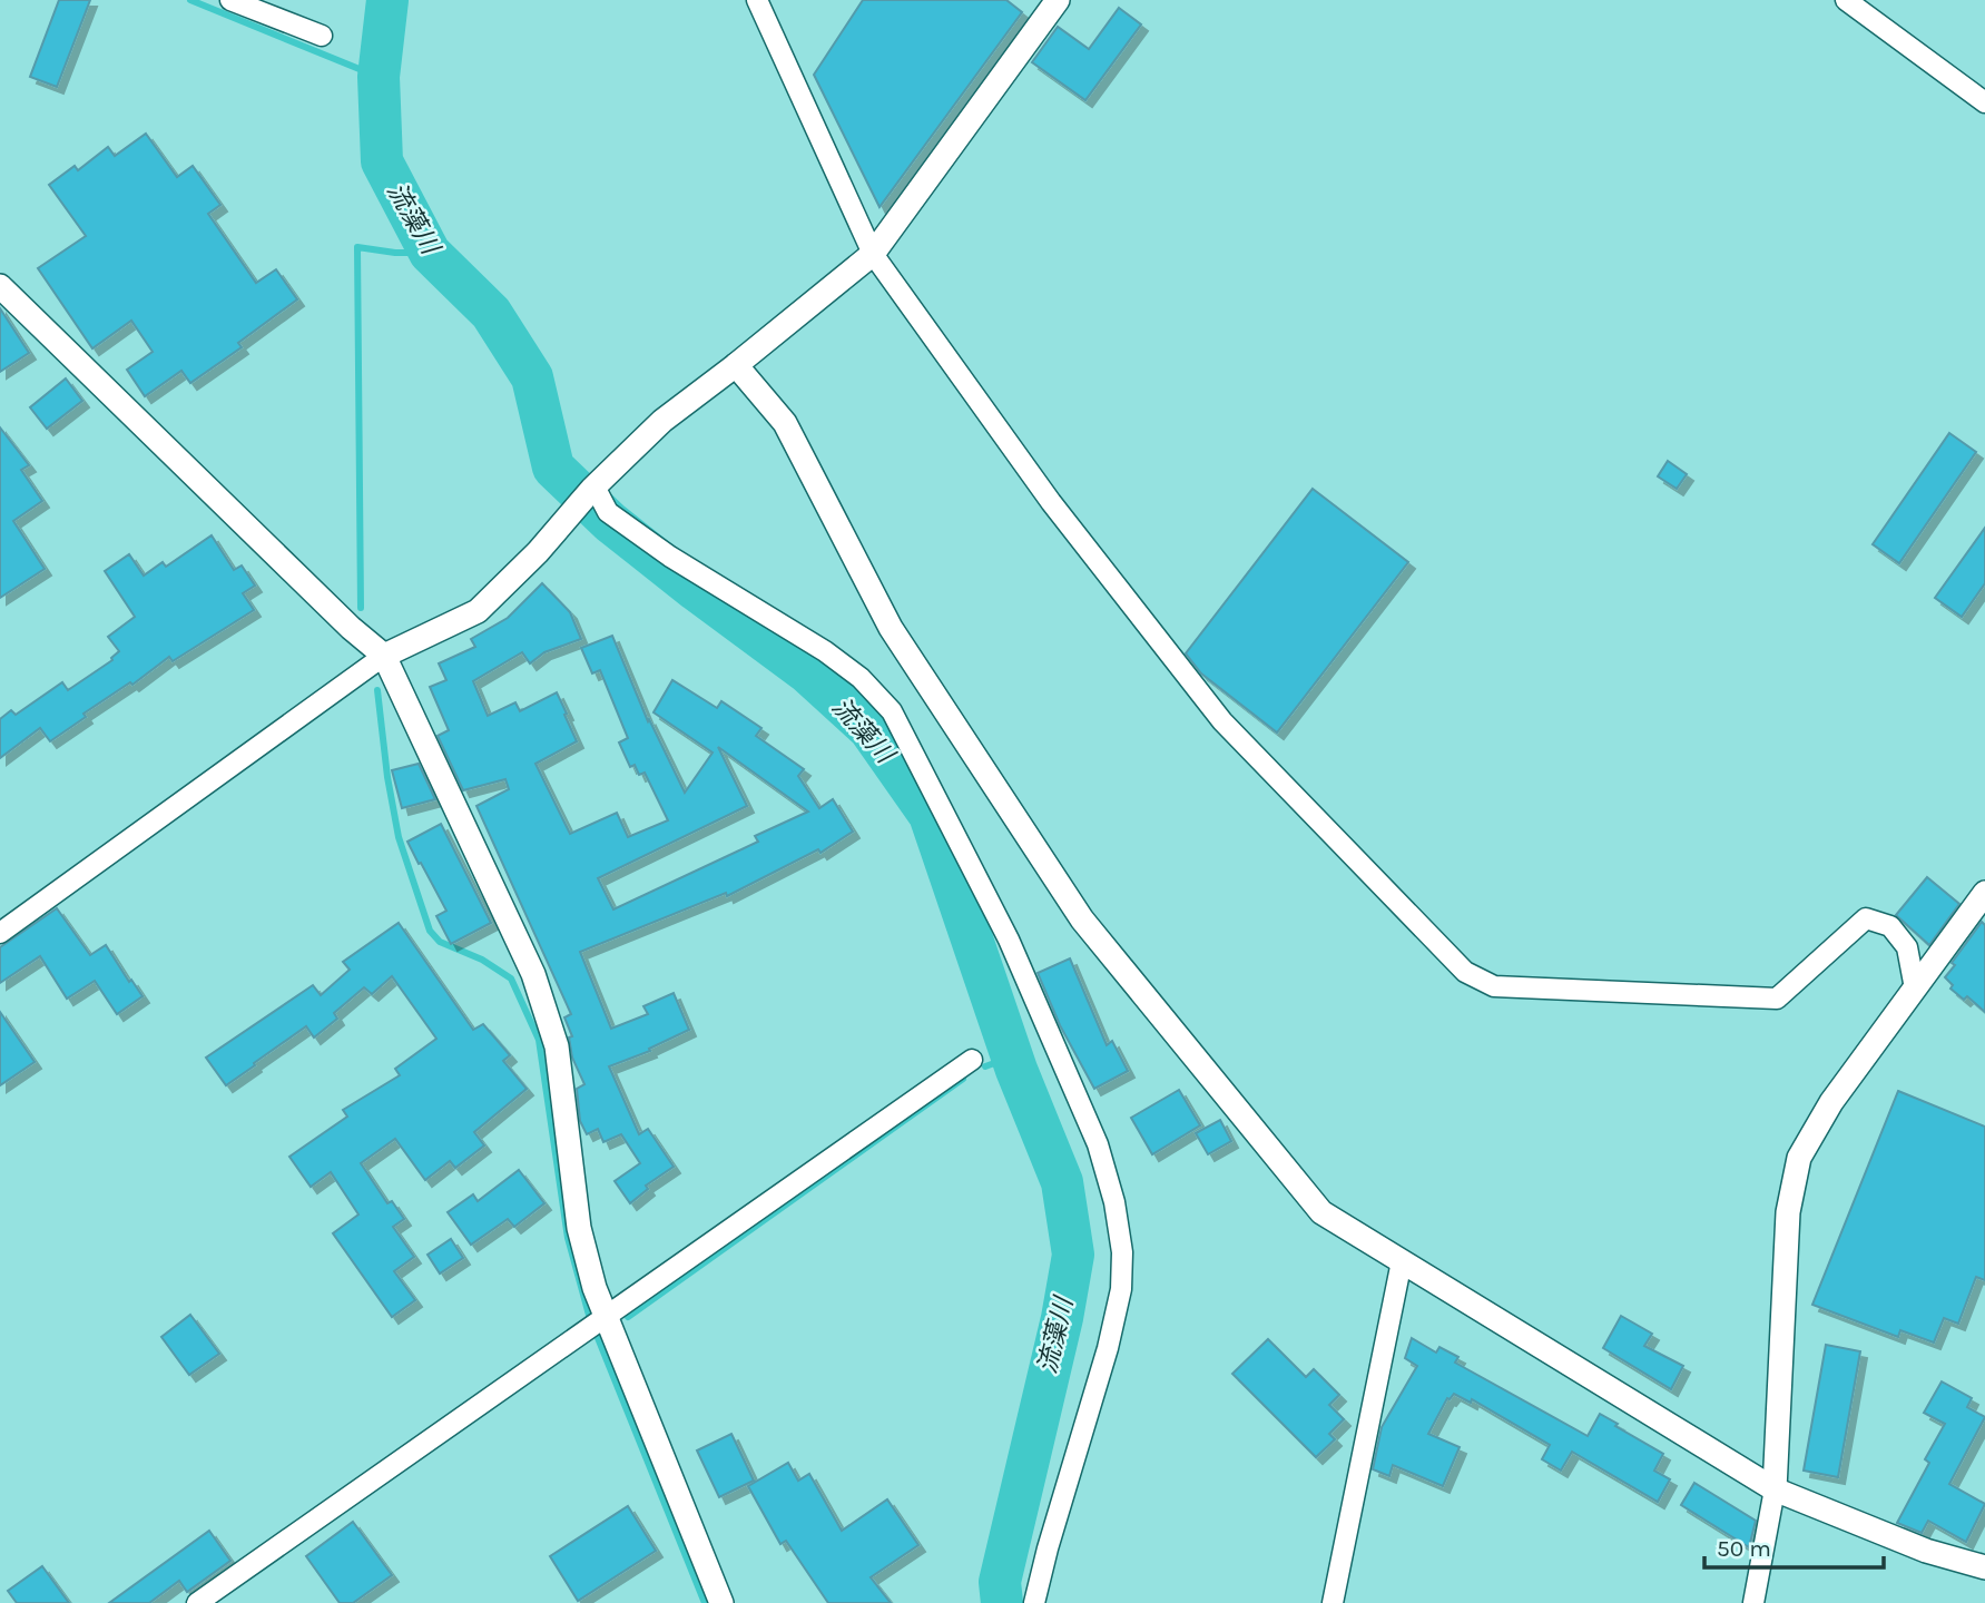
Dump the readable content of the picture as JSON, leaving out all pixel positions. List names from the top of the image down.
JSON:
{
  "water": ["流藻川"],
  "scale_bar": "50 m"
}
